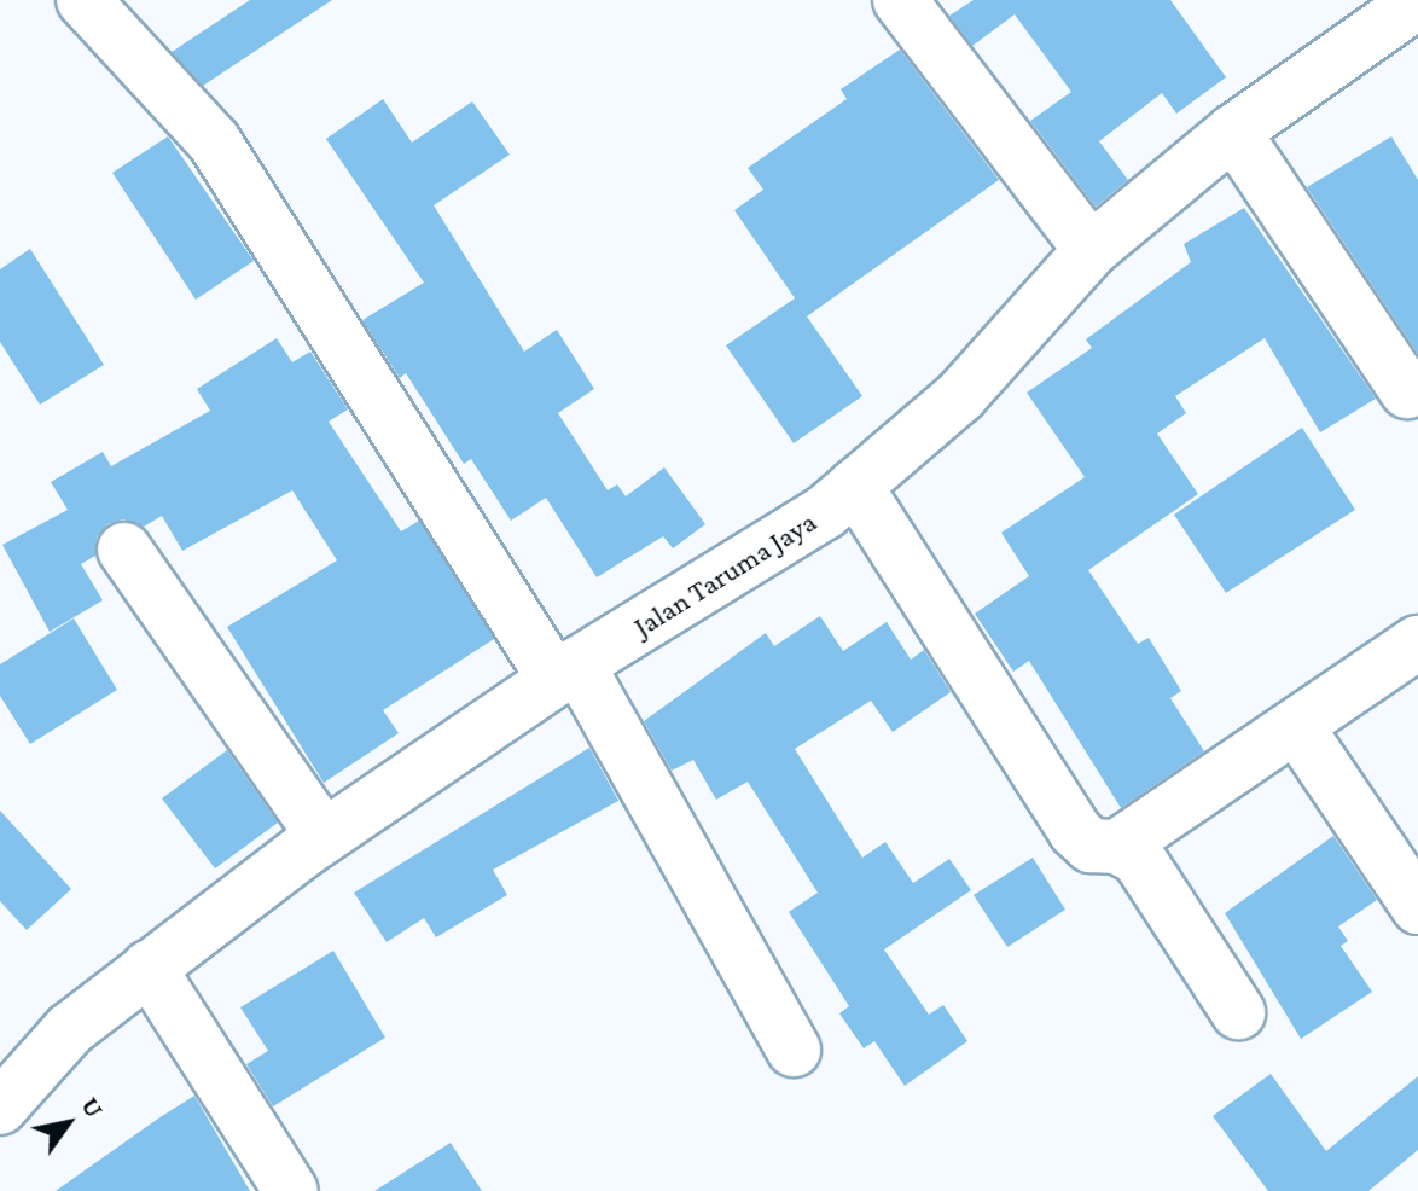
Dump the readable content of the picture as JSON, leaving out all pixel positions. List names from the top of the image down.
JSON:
{
  "streets": {
    "street": ["Jalan Taruma Jaya"]
  },
  "north": "top right"
}
